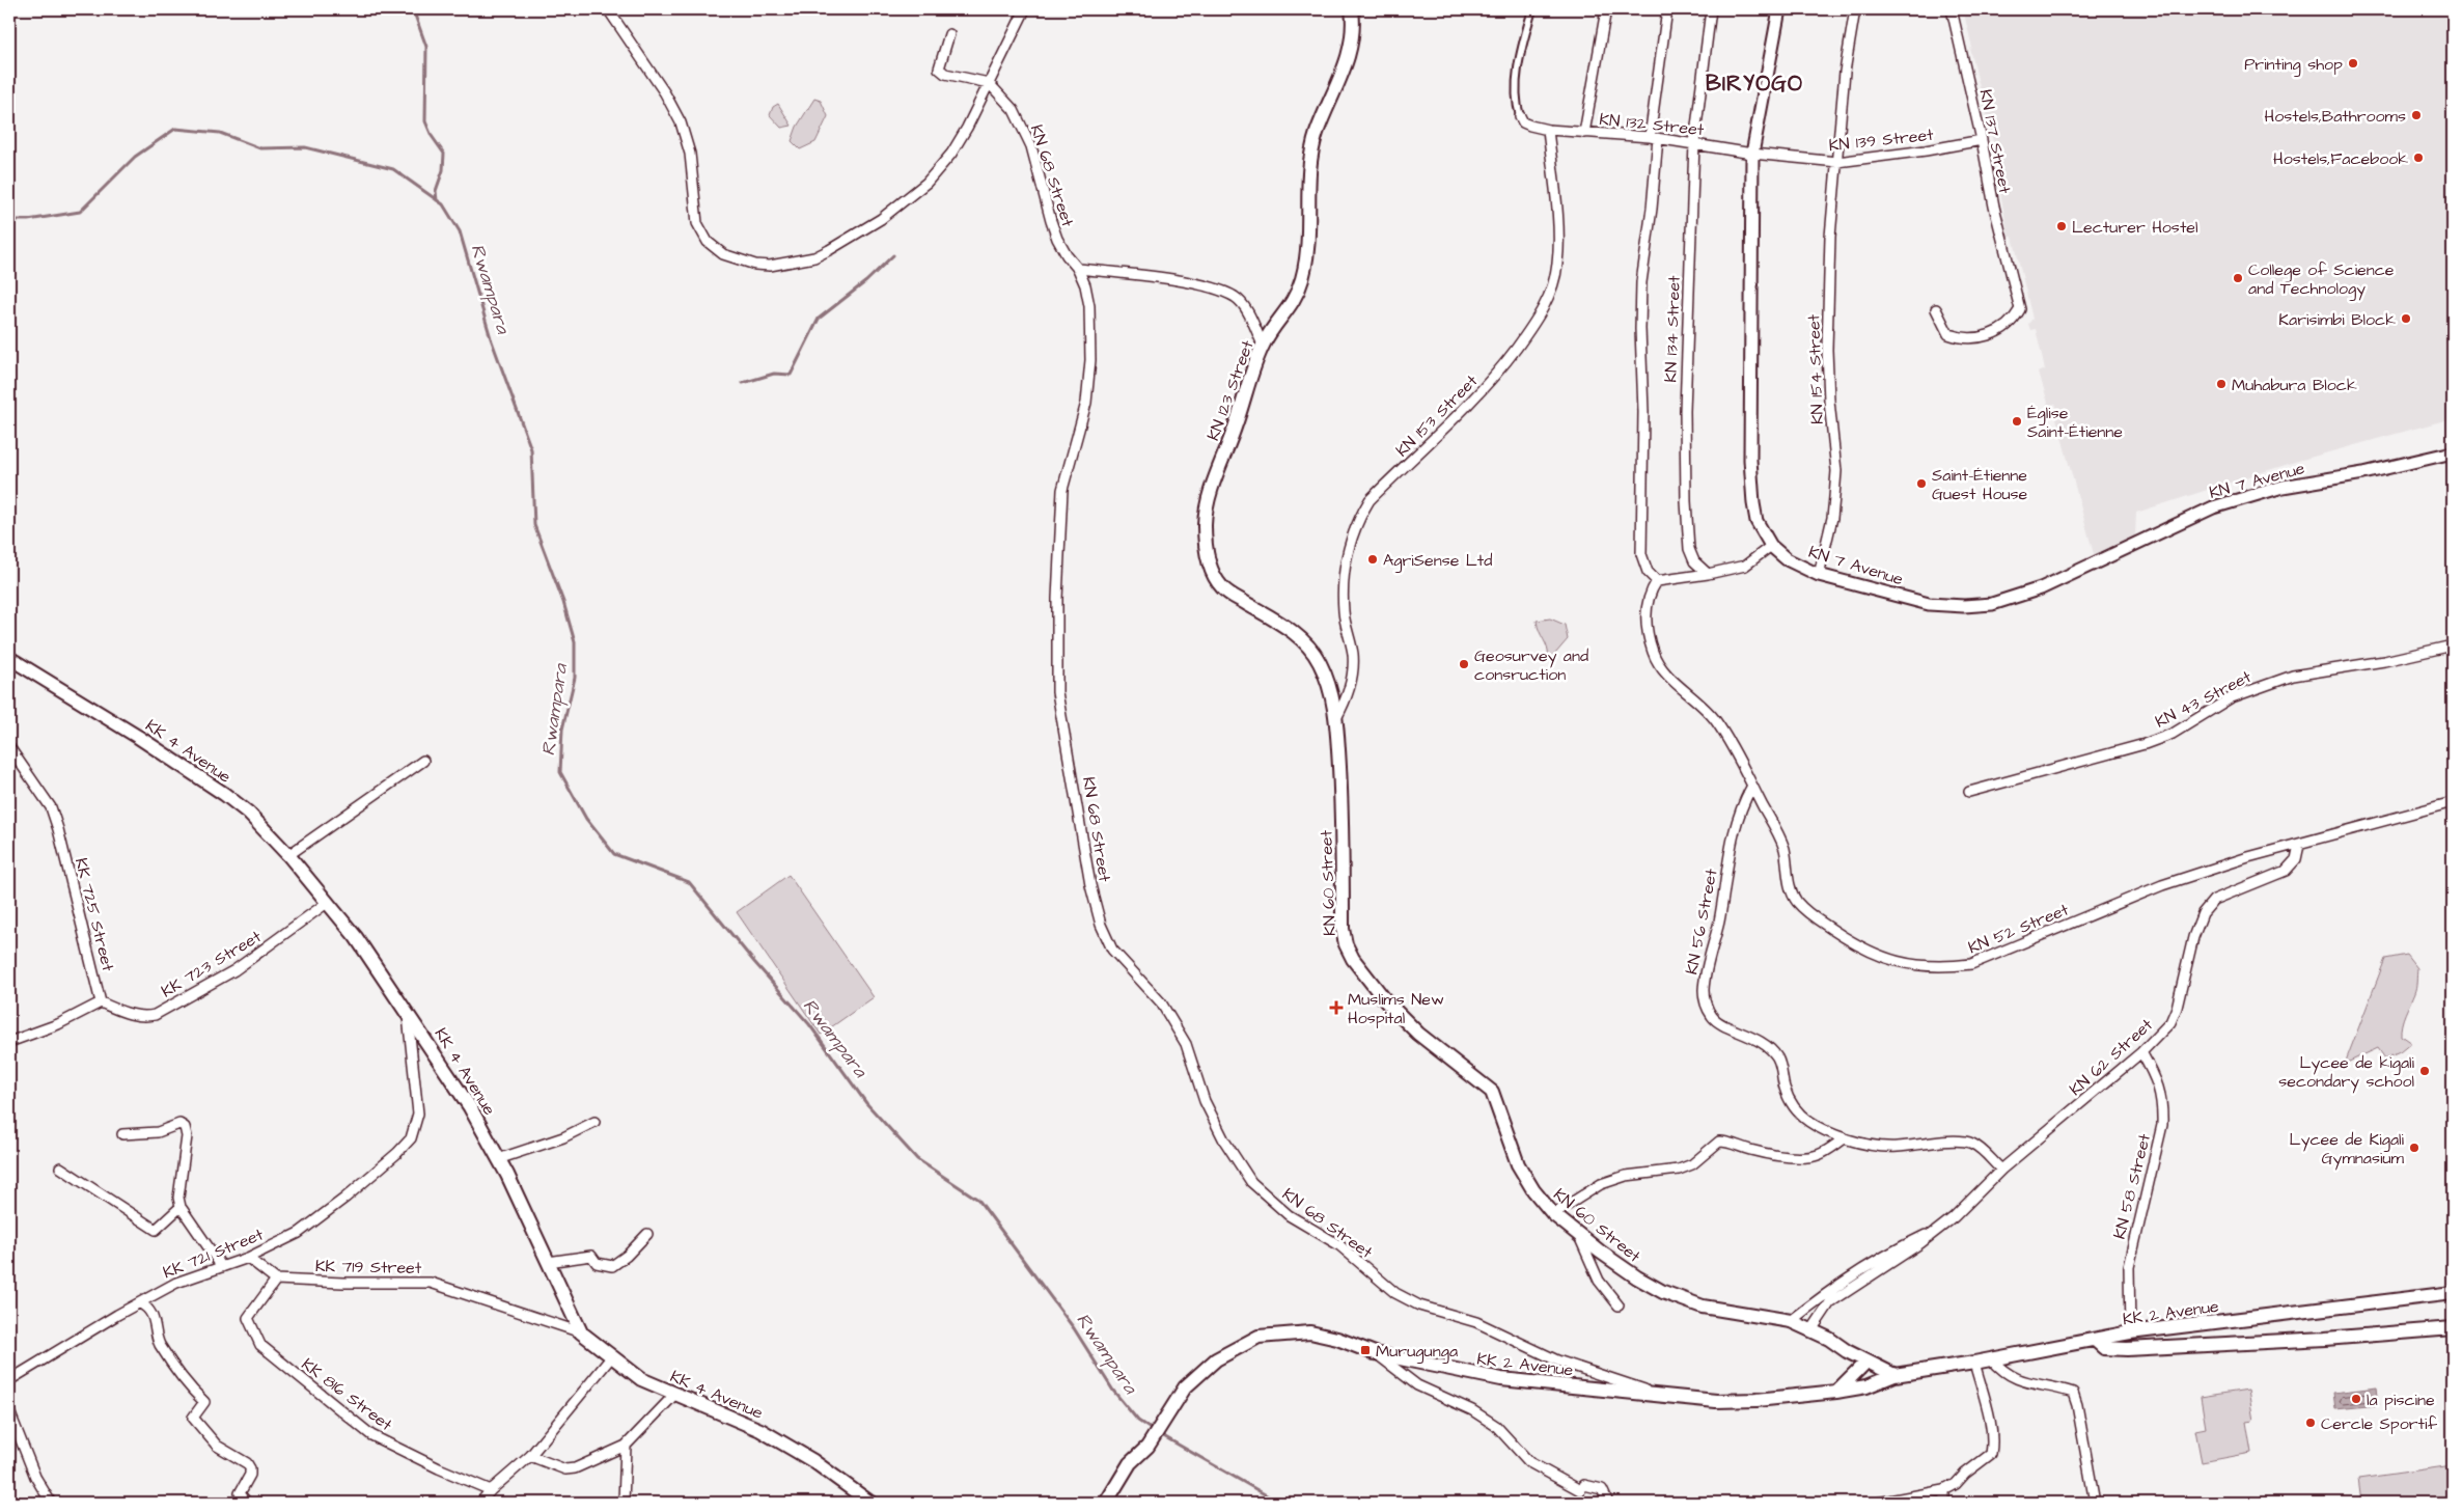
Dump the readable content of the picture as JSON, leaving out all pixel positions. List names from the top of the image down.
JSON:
{
  "streets": {
    "main road": [
      "KN 123 Street",
      "KK 4 Avenue",
      "KN 60 Street",
      "KK 2 Avenue"
    ],
    "street": [
      "KN 132 Street",
      "KN 139 Street",
      "KN 137 Street",
      "KN 68 Street",
      "KN 134 Street",
      "KN 154 Street",
      "KN 153 Street",
      "KN 7 Avenue",
      "KN 43 Street",
      "KK 725 Street",
      "KN 56 Street",
      "KN 52 Street",
      "KK 723 Street",
      "KN 62 Street",
      "KN 58 Street",
      "KK 721 Street",
      "KK 719 Street",
      "KK 816 Street"
    ]
  },
  "crossings": [
    ["KN 132 Street", "KN 139 Street"],
    ["KN 132 Street", "KN 134 Street"],
    ["KN 132 Street", "KN 153 Street"],
    ["KN 132 Street", "KN 7 Avenue"],
    ["KN 139 Street", "KN 137 Street"],
    ["KN 139 Street", "KN 154 Street"],
    ["KN 139 Street", "KN 7 Avenue"],
    ["KN 68 Street", "KK 2 Avenue"],
    ["KN 154 Street", "KN 7 Avenue"],
    ["KN 123 Street", "KN 60 Street"],
    ["KN 153 Street", "KN 60 Street"],
    ["KK 4 Avenue", "KK 723 Street"],
    ["KK 4 Avenue", "KK 721 Street"],
    ["KK 4 Avenue", "KK 719 Street"],
    ["KN 60 Street", "KN 62 Street"],
    ["KK 725 Street", "KK 723 Street"],
    ["KN 56 Street", "KN 52 Street"],
    ["KN 56 Street", "KN 62 Street"],
    ["KN 52 Street", "KN 62 Street"],
    ["KN 62 Street", "KN 58 Street"],
    ["KN 58 Street", "KK 2 Avenue"],
    ["KK 719 Street", "KK 816 Street"]
  ],
  "districts": ["BIRYOGO"],
  "water": ["Rwampara"],
  "places": {
    "other": [
      "Printing shop",
      "Hostels,Bathrooms",
      "Hostels,Facebook",
      "Lecturer Hostel",
      "College of Science and Technology",
      "Karisimbi Block",
      "Muhabura Block",
      "Église Saint-Étienne",
      "Saint-Étienne Guest House",
      "AgriSense Ltd",
      "Geosurvey and consruction",
      "Lycee de kigali secondary school",
      "Lycee de Kigali Gymnasium",
      "la piscine",
      "Cercle Sportif"
    ],
    "health": ["Muslims New Hospital"],
    "transit": ["Murugunga"]
  }
}
